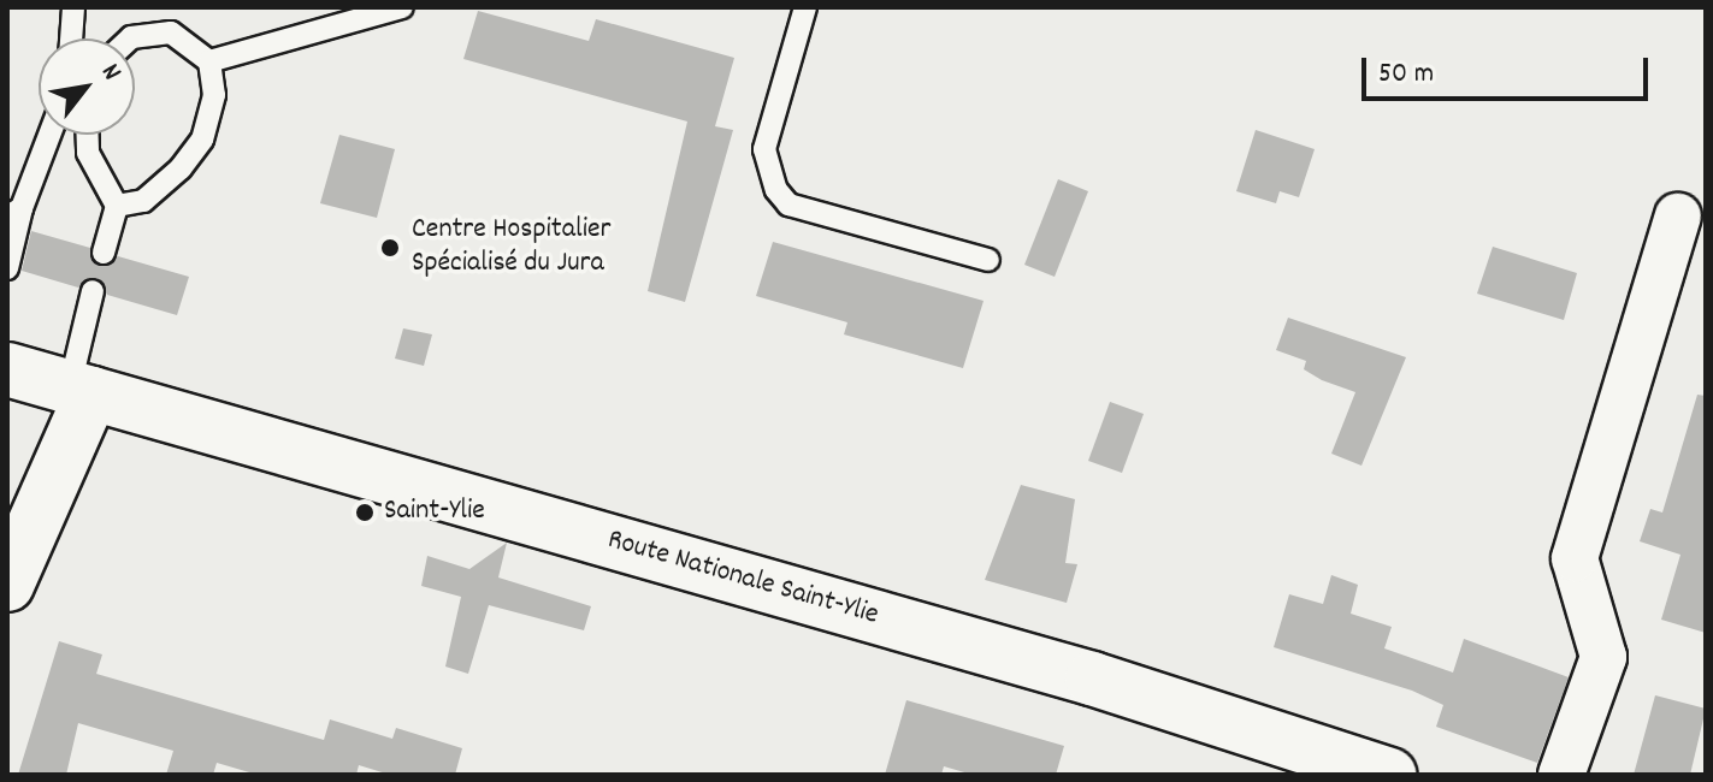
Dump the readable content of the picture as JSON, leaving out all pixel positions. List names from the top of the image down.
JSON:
{
  "streets": {
    "main road": ["Route Nationale Saint-Ylie"]
  },
  "places": ["Centre Hospitalier Spécialisé du Jura", "Saint-Ylie"],
  "scale_bar": "50 m",
  "north": "top right"
}
